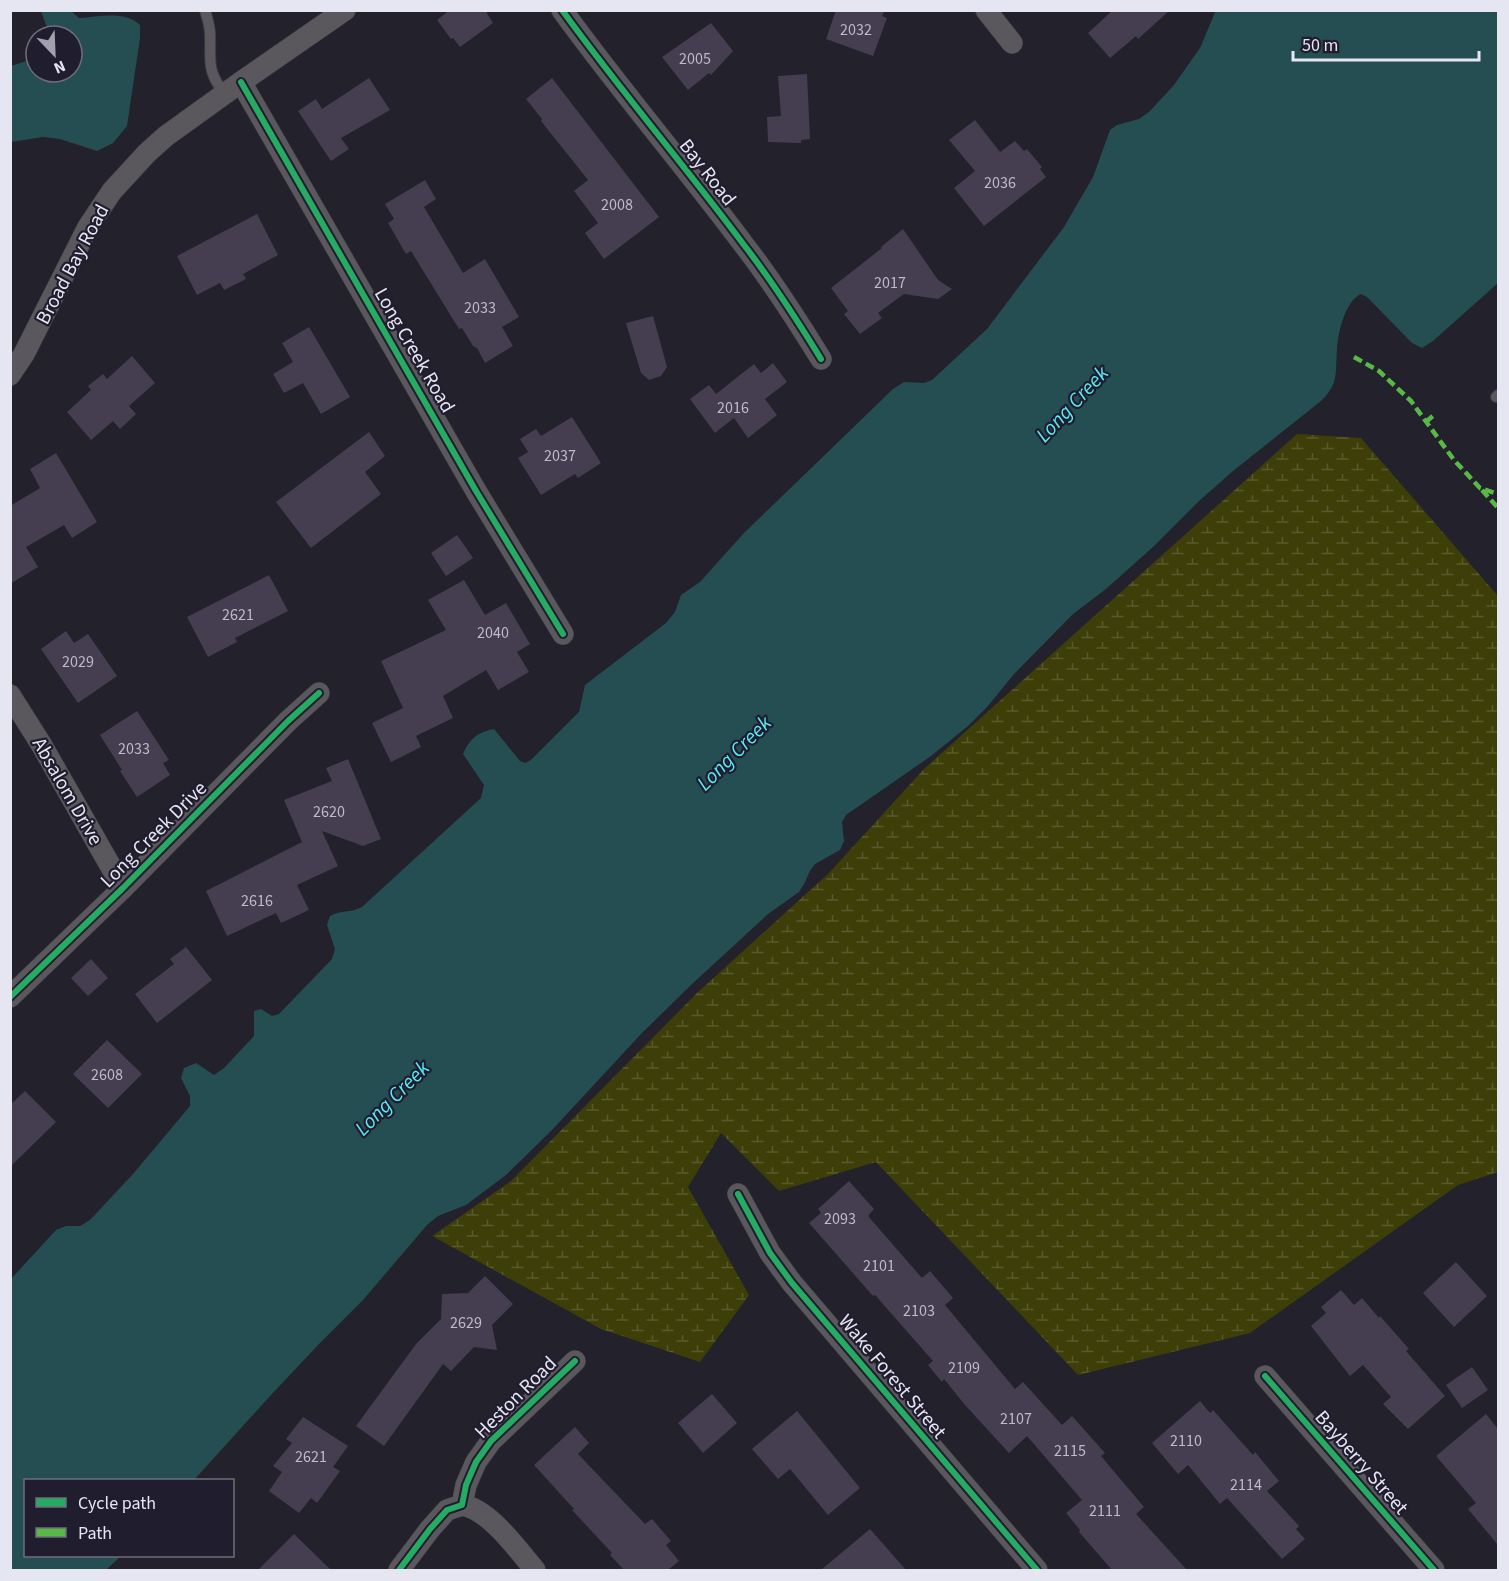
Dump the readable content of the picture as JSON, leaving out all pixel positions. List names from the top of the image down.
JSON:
{
  "streets": {
    "street": [
      "Bay Road",
      "Broad Bay Road",
      "Long Creek Road",
      "Absalom Drive",
      "Long Creek Drive",
      "Wake Forest Street",
      "Heston Road",
      "Bayberry Street"
    ]
  },
  "crossings": [
    ["Broad Bay Road", "Long Creek Road"],
    ["Absalom Drive", "Long Creek Drive"]
  ],
  "water": ["Long Creek"],
  "house_numbers": [
    "2032",
    "2005",
    "2036",
    "2008",
    "2017",
    "2033",
    "2016",
    "2037",
    "2621",
    "2040",
    "2029",
    "2033",
    "2620",
    "2616",
    "2608",
    "2093",
    "2101",
    "2103",
    "2629",
    "2109",
    "2107",
    "2110",
    "2115",
    "2621",
    "2114",
    "2111"
  ],
  "legend": ["Cycle path", "Path"],
  "scale_bar": "50 m",
  "north": "bottom right"
}
